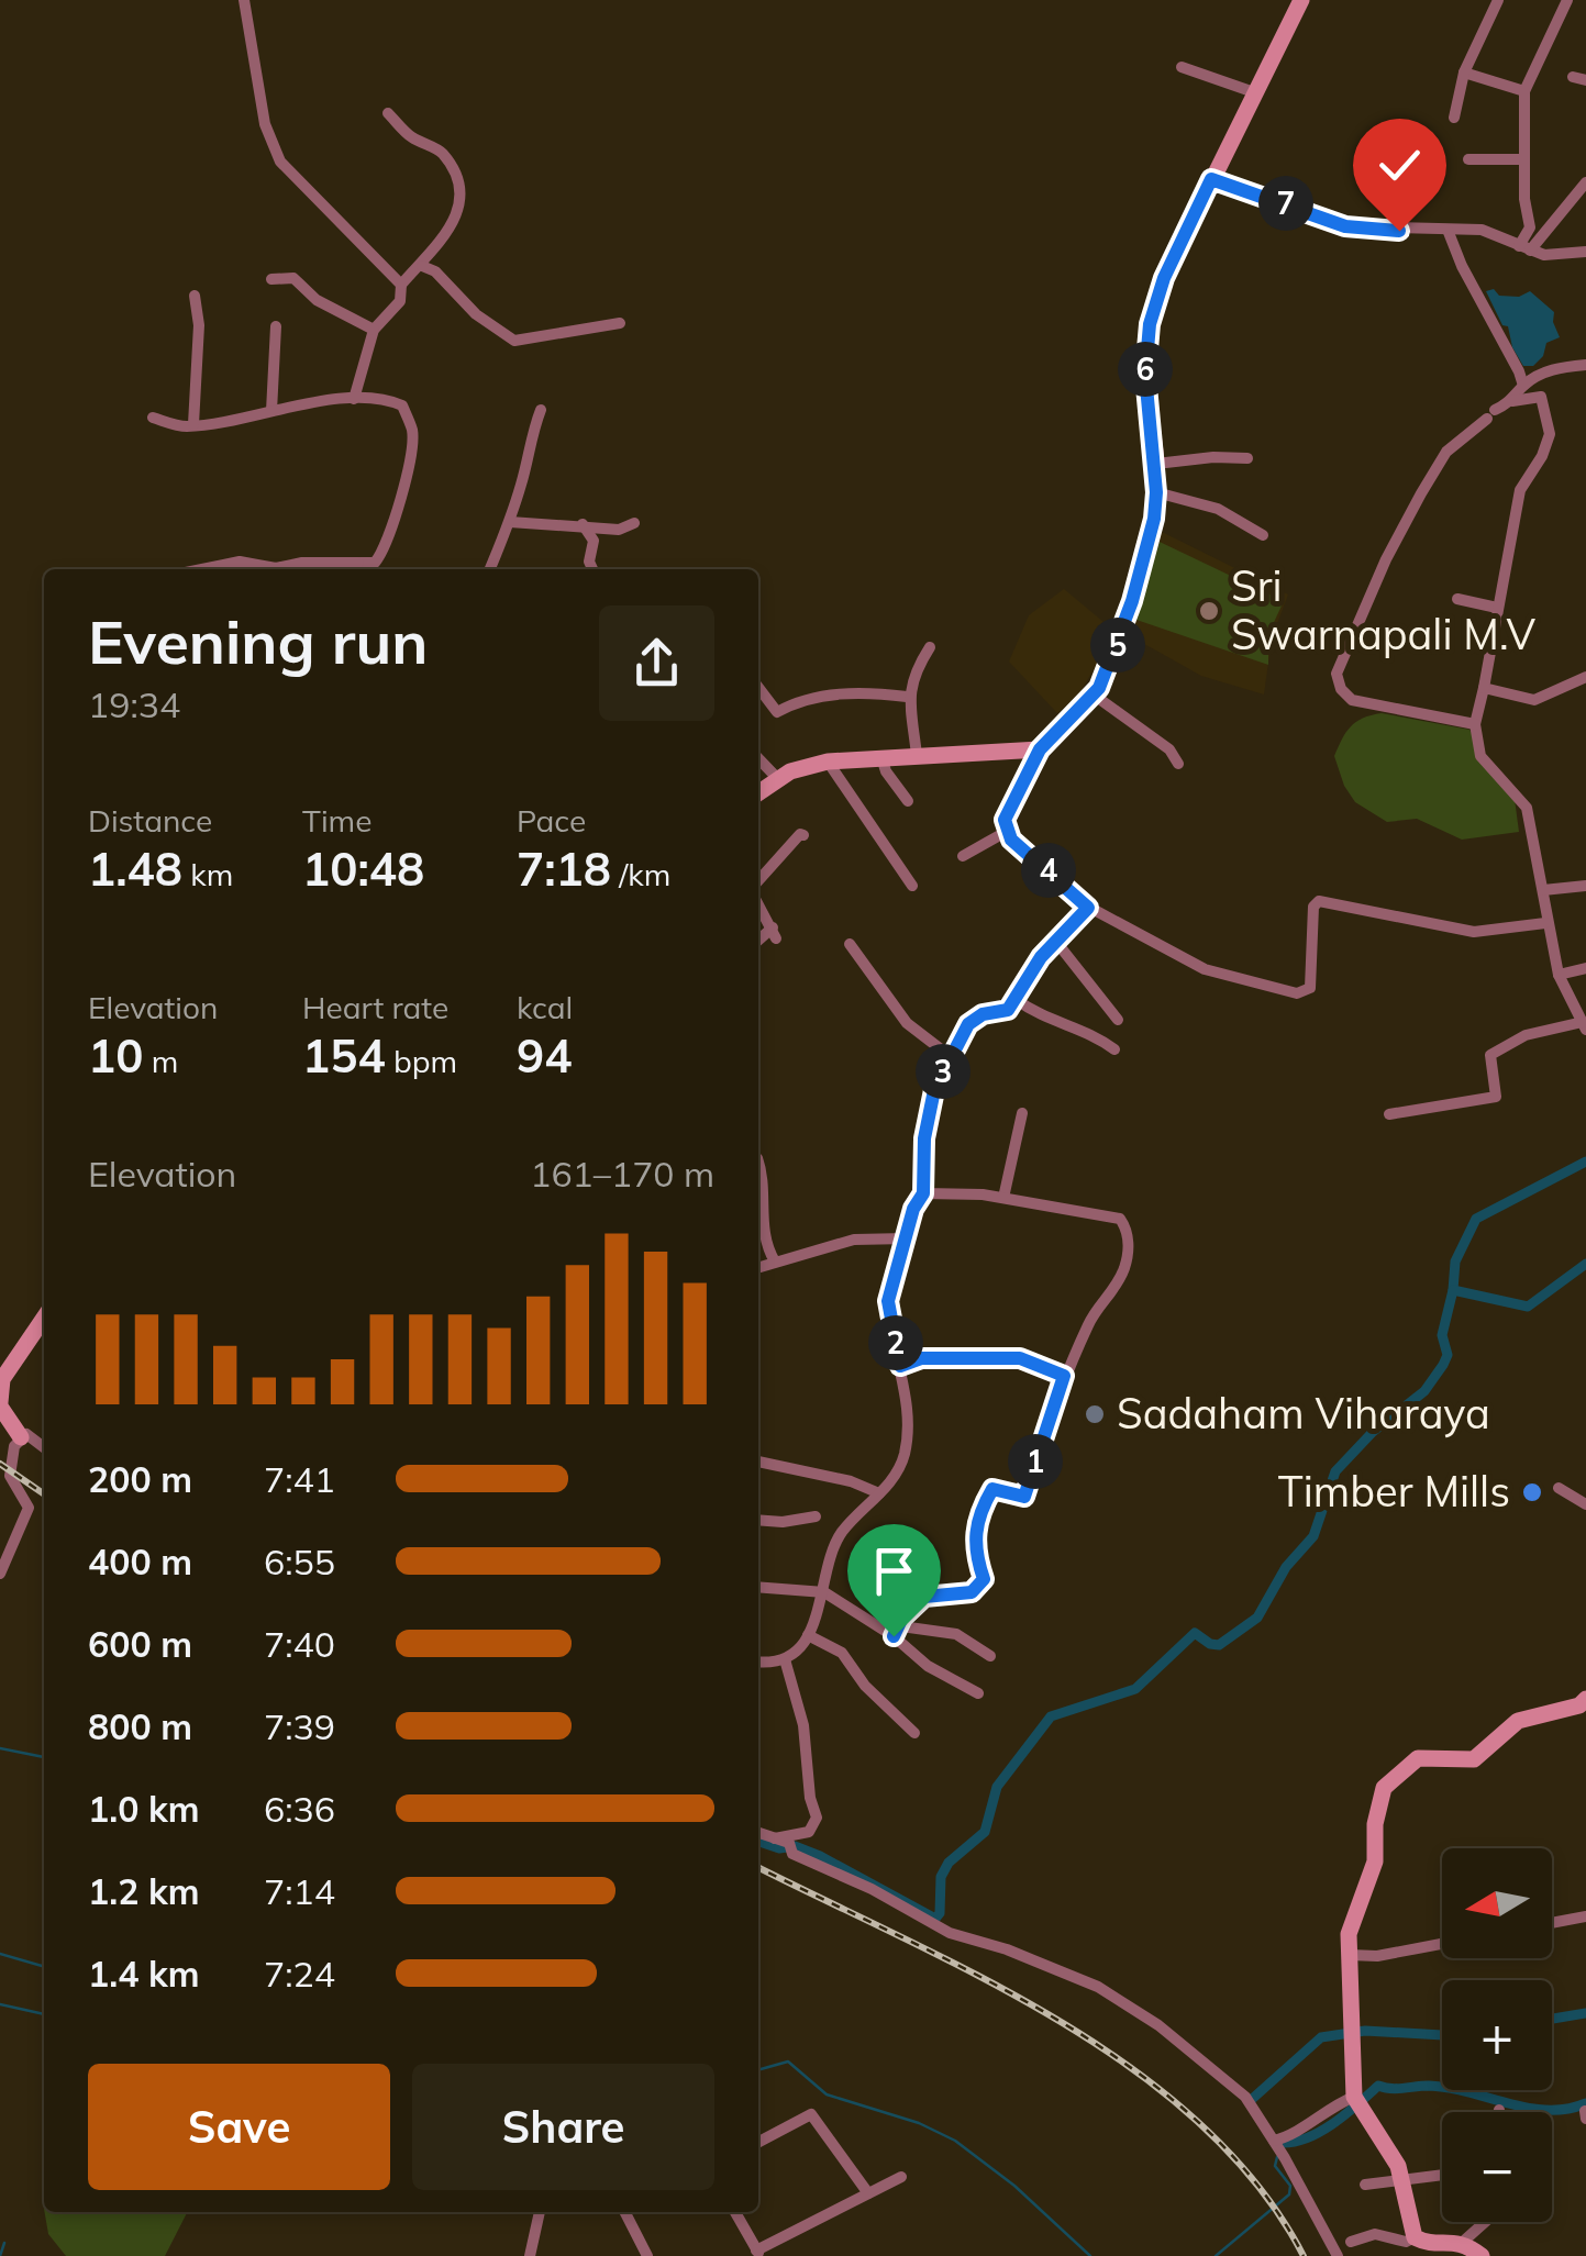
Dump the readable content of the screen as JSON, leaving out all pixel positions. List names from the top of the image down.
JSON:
{
  "places": ["Sri Swarnapali M.V", "Sadaham Viharaya", "Timber Mills"],
  "north": "left",
  "page": {
    "pins": [
      "7",
      "6",
      "5",
      "4",
      "3",
      "2",
      "1"
    ],
    "heading": ["Evening run", "19:34"],
    "stats": [
      ["Distance", "1.48 km"],
      ["Time", "10:48"],
      ["Pace", "7:18 /km"],
      ["Elevation", "10 m"],
      ["Heart rate", "154 bpm"],
      ["kcal", "94"]
    ],
    "chart": ["Elevation", "161–170 m"],
    "list": [
      {
        "name": "200 m",
        "note": "7:41"
      },
      {
        "name": "400 m",
        "note": "6:55"
      },
      {
        "name": "600 m",
        "note": "7:40"
      },
      {
        "name": "800 m",
        "note": "7:39"
      },
      {
        "name": "1.0 km",
        "note": "6:36"
      },
      {
        "name": "1.2 km",
        "note": "7:14"
      },
      {
        "name": "1.4 km",
        "note": "7:24"
      }
    ],
    "map_buttons": ["+", "−"],
    "buttons": ["Save", "Share"]
  }
}
